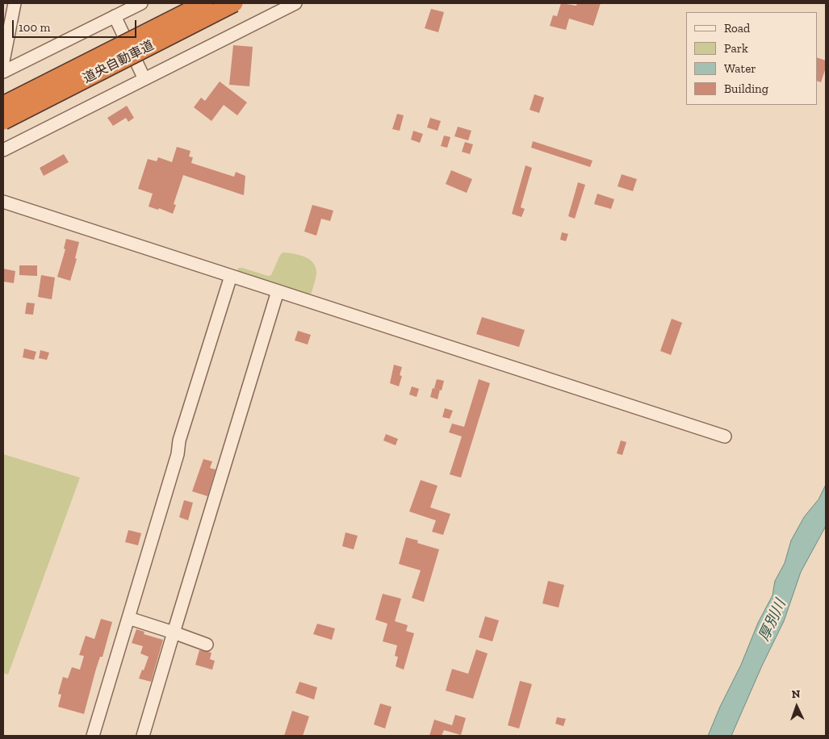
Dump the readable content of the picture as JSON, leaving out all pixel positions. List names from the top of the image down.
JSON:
{
  "streets": {
    "highway": ["道央自動車道"]
  },
  "water": ["厚別川"],
  "legend": [
    "Road",
    "Park",
    "Water",
    "Building"
  ],
  "scale_bar": "100 m",
  "north": "top"
}
